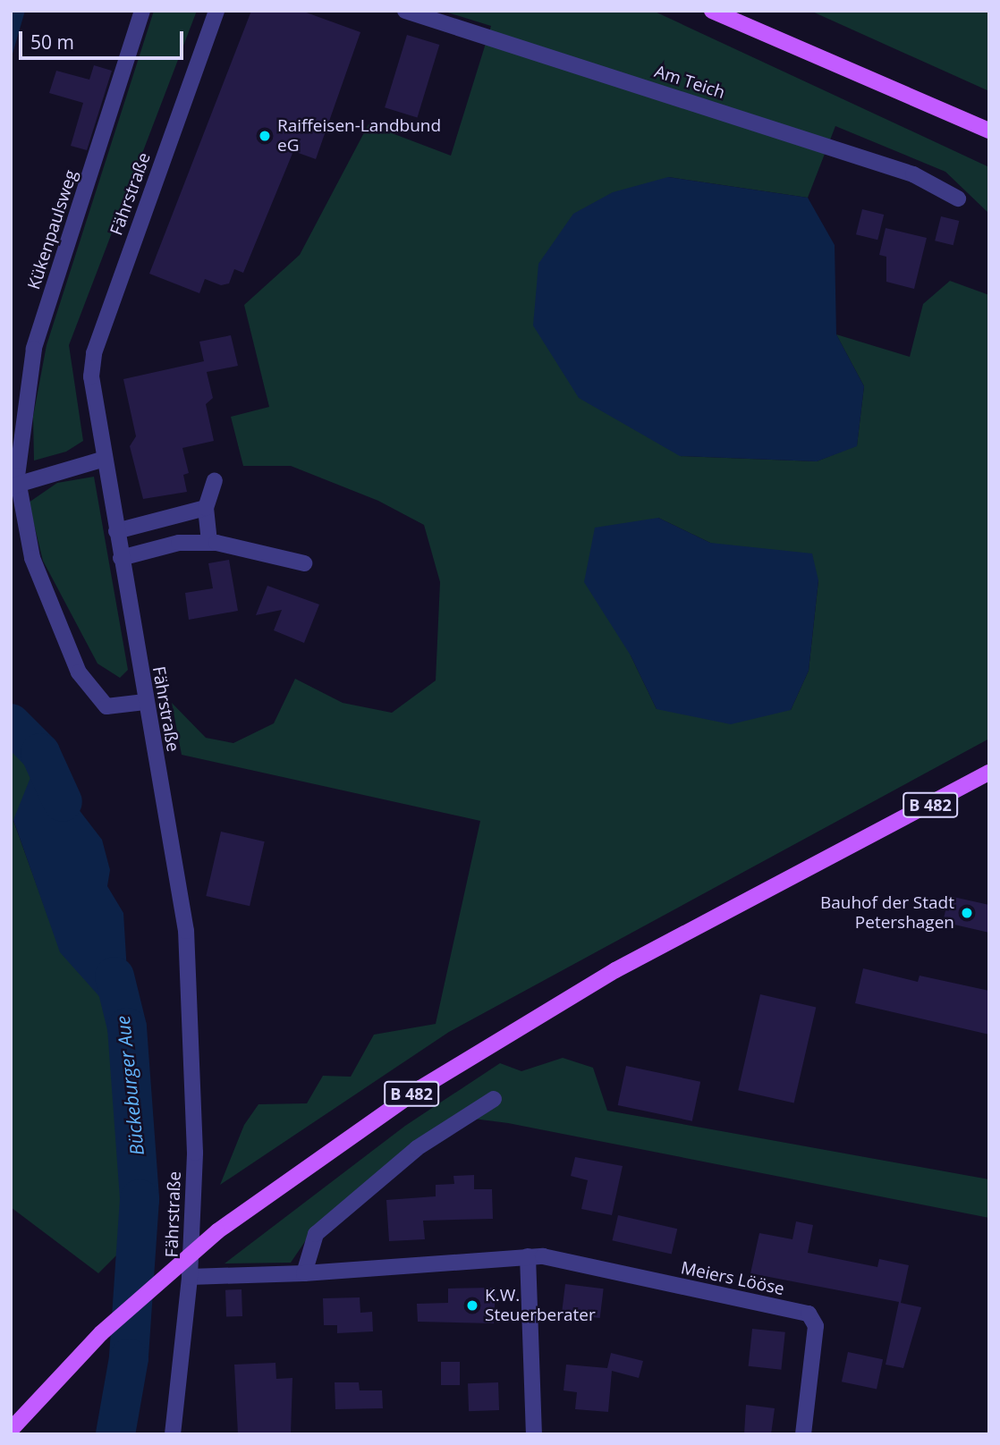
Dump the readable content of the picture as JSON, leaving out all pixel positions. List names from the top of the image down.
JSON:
{
  "streets": {
    "main road": ["B 482"],
    "street": [
      "Am Teich",
      "Fährstraße",
      "Kükenpaulsweg",
      "Meiers Lööse"
    ]
  },
  "crossings": [
    ["Fährstraße", "Kükenpaulsweg"],
    ["Fährstraße", "Meiers Lööse"]
  ],
  "water": ["Bückeburger Aue"],
  "places": ["Raiffeisen-Landbund eG", "Bauhof der Stadt Petershagen", "K.W. Steuerberater"],
  "scale_bar": "50 m"
}
